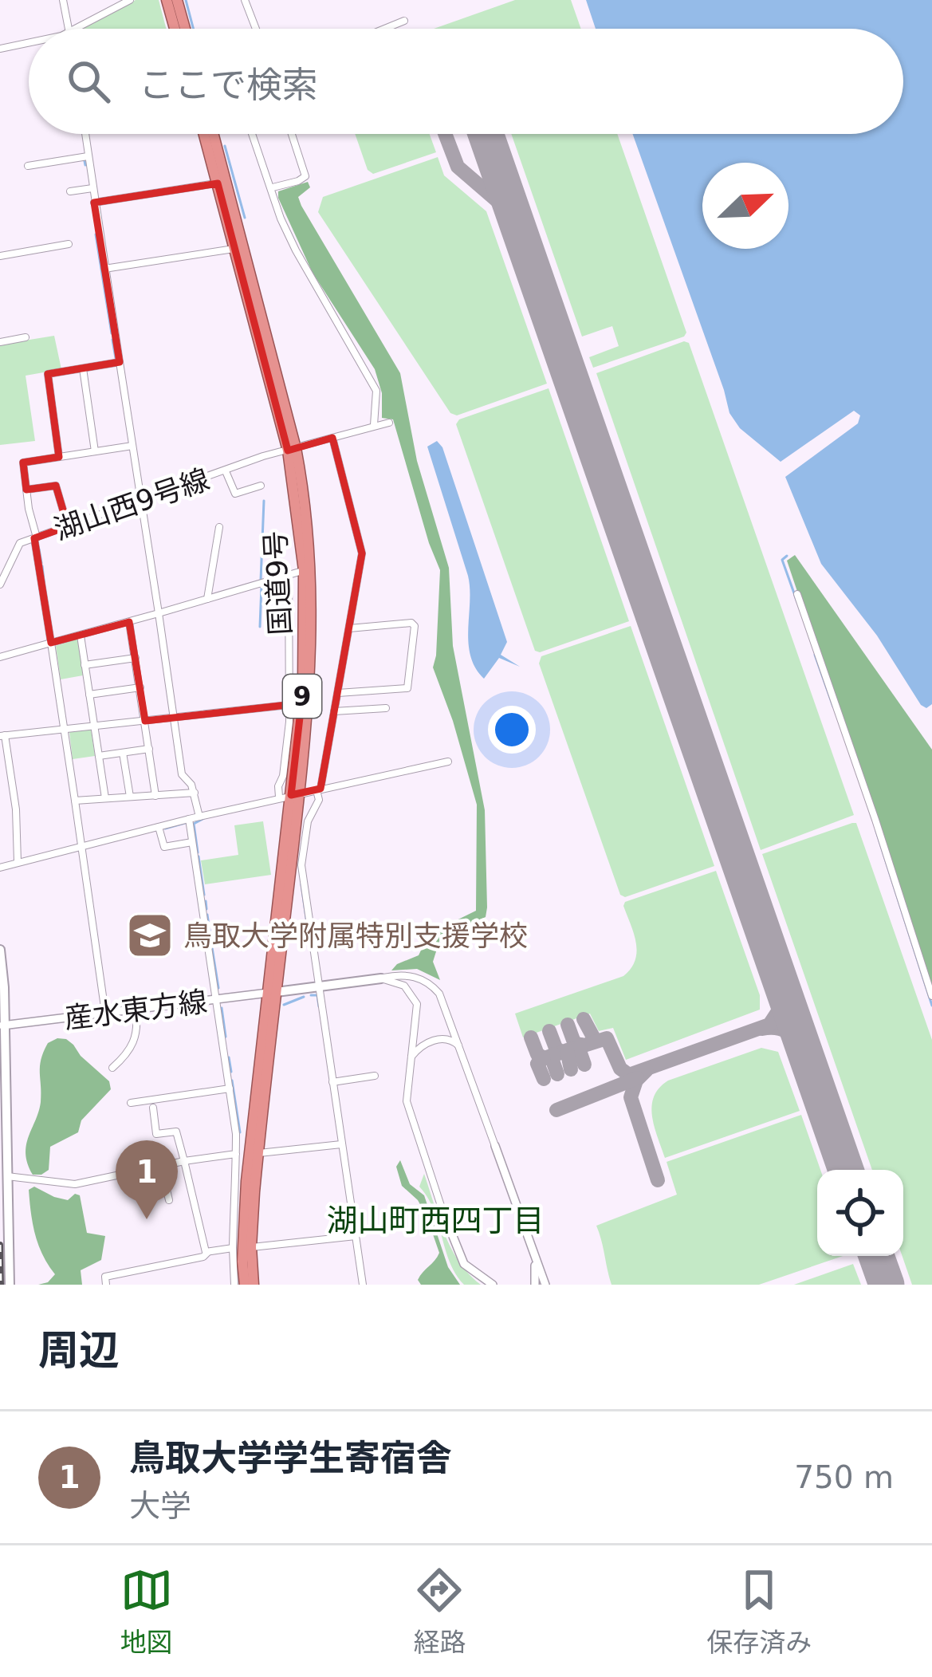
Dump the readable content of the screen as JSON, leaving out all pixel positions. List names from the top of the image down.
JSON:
{
  "streets": {
    "highway": ["国道9号", "9"],
    "street": ["湖山西9号線", "産水東方線"]
  },
  "crossings": [
    ["湖山西9号線", "国道9号"],
    ["国道9号", "産水東方線"]
  ],
  "districts": ["湖山町西四丁目"],
  "places": {
    "school or university": ["鳥取大学附属特別支援学校"]
  },
  "north": "top right",
  "page": {
    "search": "ここで検索",
    "pins": "1",
    "heading": "周辺",
    "list": [
      {
        "mark": "1",
        "name": "鳥取大学学生寄宿舎",
        "note": "大学",
        "value": "750 m"
      }
    ],
    "nav": ["地図", "経路", "保存済み"]
  }
}
